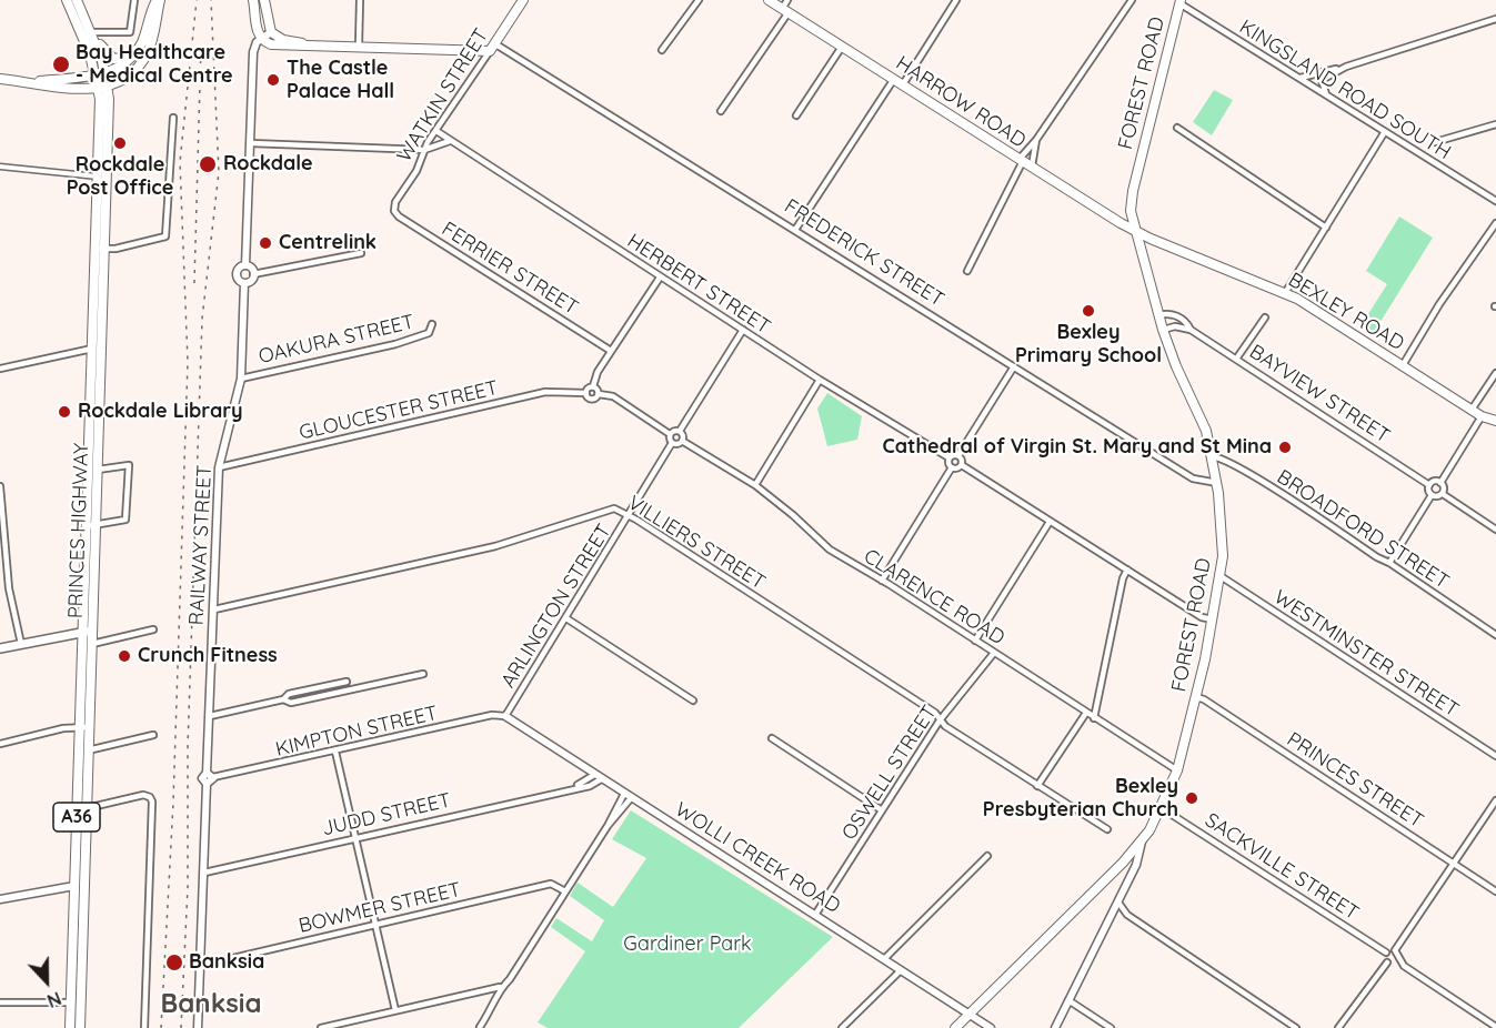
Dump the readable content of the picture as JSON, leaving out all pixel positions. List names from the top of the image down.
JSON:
{
  "streets": {
    "main road": [
      "FOREST ROAD",
      "WATKIN STREET",
      "HARROW ROAD",
      "FREDERICK STREET",
      "BEXLEY ROAD",
      "PRINCES HIGHWAY",
      "A36"
    ],
    "street": [
      "KINGSLAND ROAD SOUTH",
      "FERRIER STREET",
      "HERBERT STREET",
      "OAKURA STREET",
      "BAYVIEW STREET",
      "GLOUCESTER STREET",
      "BROADFORD STREET",
      "VILLIERS STREET",
      "RAILWAY STREET",
      "CLARENCE ROAD",
      "ARLINGTON STREET",
      "WESTMINSTER STREET",
      "KIMPTON STREET",
      "OSWELL STREET",
      "PRINCES STREET",
      "JUDD STREET",
      "WOLLI CREEK ROAD",
      "SACKVILLE STREET",
      "BOWMER STREET"
    ]
  },
  "crossings": [
    ["FOREST ROAD", "KINGSLAND ROAD SOUTH"],
    ["FOREST ROAD", "HARROW ROAD"],
    ["FOREST ROAD", "FREDERICK STREET"],
    ["FOREST ROAD", "BEXLEY ROAD"],
    ["FOREST ROAD", "BAYVIEW STREET"],
    ["FOREST ROAD", "BROADFORD STREET"],
    ["FOREST ROAD", "CLARENCE ROAD"],
    ["FOREST ROAD", "WESTMINSTER STREET"],
    ["FOREST ROAD", "PRINCES STREET"],
    ["FOREST ROAD", "WOLLI CREEK ROAD"],
    ["FOREST ROAD", "SACKVILLE STREET"],
    ["WATKIN STREET", "FREDERICK STREET"],
    ["WATKIN STREET", "FERRIER STREET"],
    ["WATKIN STREET", "HERBERT STREET"],
    ["HARROW ROAD", "BEXLEY ROAD"],
    ["OAKURA STREET", "RAILWAY STREET"],
    ["GLOUCESTER STREET", "RAILWAY STREET"],
    ["VILLIERS STREET", "RAILWAY STREET"],
    ["VILLIERS STREET", "ARLINGTON STREET"],
    ["VILLIERS STREET", "OSWELL STREET"],
    ["RAILWAY STREET", "KIMPTON STREET"],
    ["RAILWAY STREET", "JUDD STREET"],
    ["CLARENCE ROAD", "OSWELL STREET"],
    ["ARLINGTON STREET", "KIMPTON STREET"],
    ["ARLINGTON STREET", "WOLLI CREEK ROAD"],
    ["KIMPTON STREET", "WOLLI CREEK ROAD"],
    ["OSWELL STREET", "WOLLI CREEK ROAD"],
    ["JUDD STREET", "WOLLI CREEK ROAD"]
  ],
  "districts": ["Banksia"],
  "parks": ["Gardiner Park"],
  "places": [
    "Bay Healthcare - Medical Centre",
    "The Castle Palace Hall",
    "Rockdale Post Office",
    "Rockdale",
    "Centrelink",
    "Bexley Primary School",
    "Rockdale Library",
    "Cathedral of Virgin St. Mary and St Mina",
    "Crunch Fitness",
    "Bexley Presbyterian Church",
    "Banksia"
  ],
  "north": "bottom"
}
